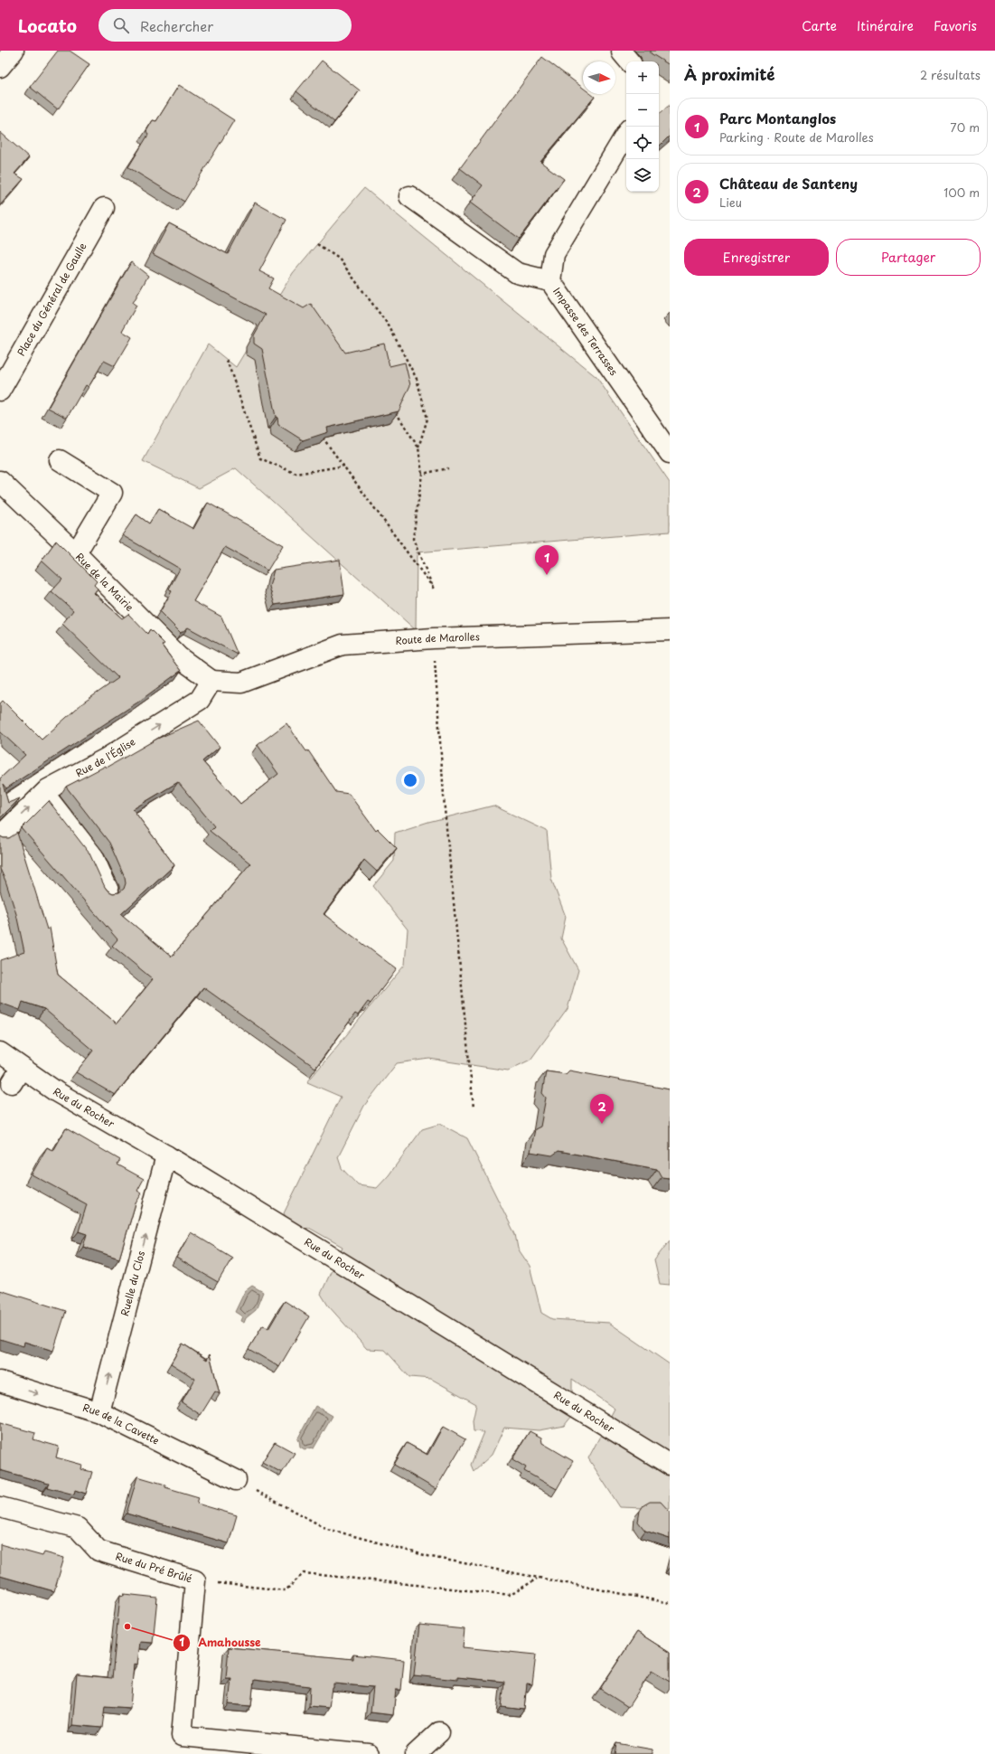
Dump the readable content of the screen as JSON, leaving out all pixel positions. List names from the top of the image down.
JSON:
{
  "streets": {
    "street": [
      "Place du Général de Gaulle",
      "Impasse des Terrasses",
      "Rue de la Mairie",
      "Route de Marolles",
      "Rue de l'Église",
      "Rue du Rocher",
      "Ruelle du Clos",
      "Rue de la Cavette",
      "Rue du Pré Brûlé"
    ]
  },
  "crossings": [
    ["Rue de la Mairie", "Route de Marolles"],
    ["Rue de la Mairie", "Rue de l'Église"],
    ["Route de Marolles", "Rue de l'Église"],
    ["Rue du Rocher", "Ruelle du Clos"],
    ["Ruelle du Clos", "Rue de la Cavette"]
  ],
  "one_way": ["Rue de l'Église", "Ruelle du Clos", "Rue de la Cavette"],
  "places": ["Amahousse"],
  "north": "right",
  "page": {
    "header": "Locato",
    "search": "Rechercher",
    "nav": ["Carte", "Itinéraire", "Favoris"],
    "heading": ["À proximité", "2 résultats"],
    "map_buttons": ["+", "−"],
    "list": [
      {
        "mark": "1",
        "name": "Parc Montanglos",
        "note": "Parking · Route de Marolles",
        "value": "70 m"
      },
      {
        "mark": "2",
        "name": "Château de Santeny",
        "note": "Lieu",
        "value": "100 m"
      }
    ],
    "buttons": ["Enregistrer", "Partager"],
    "pins": ["1", "2"]
  }
}
